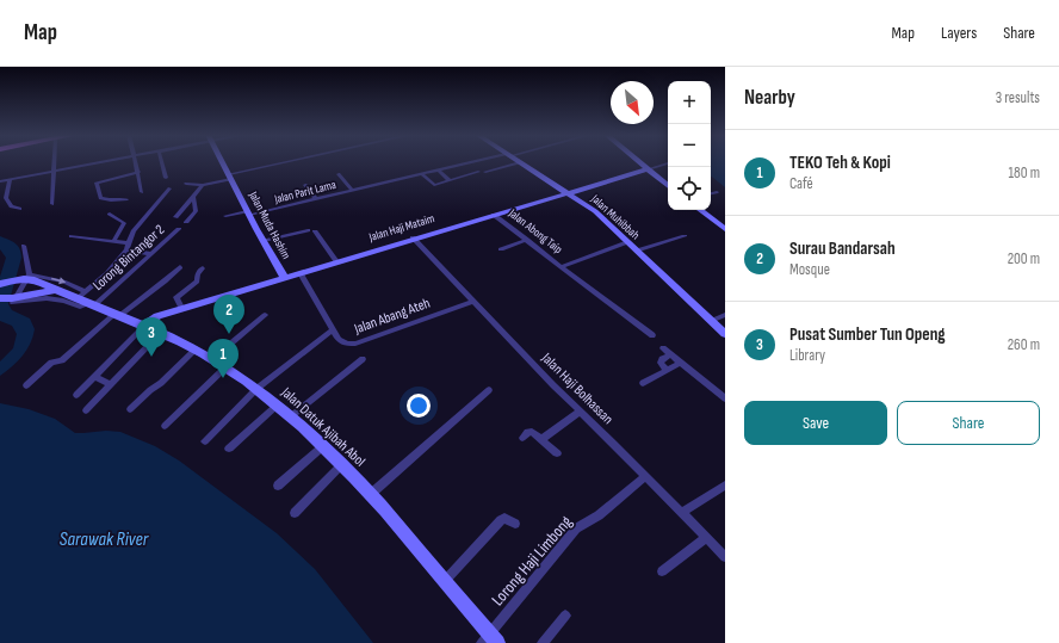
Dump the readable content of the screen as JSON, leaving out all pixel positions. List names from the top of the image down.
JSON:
{
  "streets": {
    "main road": [
      "Jalan Muhibbah",
      "Jalan Muda Hashim",
      "Jalan Haji Mataim",
      "Jalan Datuk Ajibah Abol"
    ],
    "street": [
      "Jalan Parit Lama",
      "Jalan Abong Taip",
      "Lorong Bintangor 2",
      "Jalan Abang Ateh",
      "Jalan Haji Bolhassan",
      "Lorong Haji Limbong"
    ]
  },
  "crossings": [
    ["Jalan Parit Lama", "Jalan Muda Hashim"],
    ["Jalan Muhibbah", "Jalan Haji Mataim"],
    ["Jalan Muhibbah", "Jalan Abong Taip"],
    ["Jalan Muda Hashim", "Jalan Haji Mataim"],
    ["Jalan Haji Mataim", "Jalan Abong Taip"],
    ["Jalan Haji Mataim", "Jalan Abang Ateh"],
    ["Jalan Haji Mataim", "Jalan Haji Bolhassan"],
    ["Jalan Haji Mataim", "Jalan Datuk Ajibah Abol"],
    ["Lorong Bintangor 2", "Jalan Datuk Ajibah Abol"],
    ["Jalan Abang Ateh", "Jalan Haji Bolhassan"],
    ["Jalan Haji Bolhassan", "Lorong Haji Limbong"],
    ["Jalan Datuk Ajibah Abol", "Lorong Haji Limbong"]
  ],
  "water": ["Sarawak River"],
  "north": "bottom right",
  "page": {
    "header": "Map",
    "nav": ["Map", "Layers", "Share"],
    "heading": ["Nearby", "3 results"],
    "map_buttons": ["+", "−"],
    "list": [
      {
        "mark": "1",
        "name": "TEKO Teh & Kopi",
        "note": "Café",
        "value": "180 m"
      },
      {
        "mark": "2",
        "name": "Surau Bandarsah",
        "note": "Mosque",
        "value": "200 m"
      },
      {
        "mark": "3",
        "name": "Pusat Sumber Tun Openg",
        "note": "Library",
        "value": "260 m"
      }
    ],
    "pins": ["2", "3", "1"],
    "buttons": ["Save", "Share"]
  }
}
